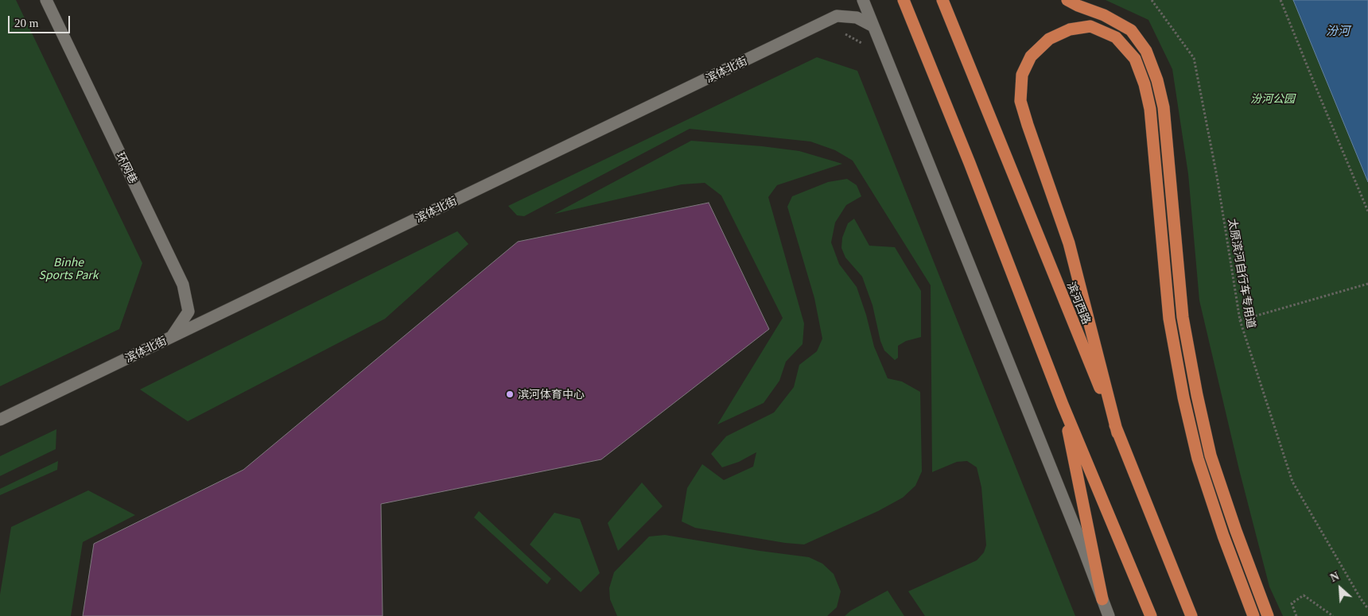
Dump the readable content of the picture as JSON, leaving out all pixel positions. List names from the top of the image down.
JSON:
{
  "streets": {
    "highway": ["滨河西路"],
    "street": ["滨体北街", "环网巷"],
    "path": ["太原滨河自行车专用道"]
  },
  "crossings": [
    ["滨体北街", "环网巷"]
  ],
  "water": ["汾河"],
  "parks": ["汾河公园", "Binhe Sports Park"],
  "places": ["滨河体育中心"],
  "scale_bar": "20 m",
  "north": "top left"
}
